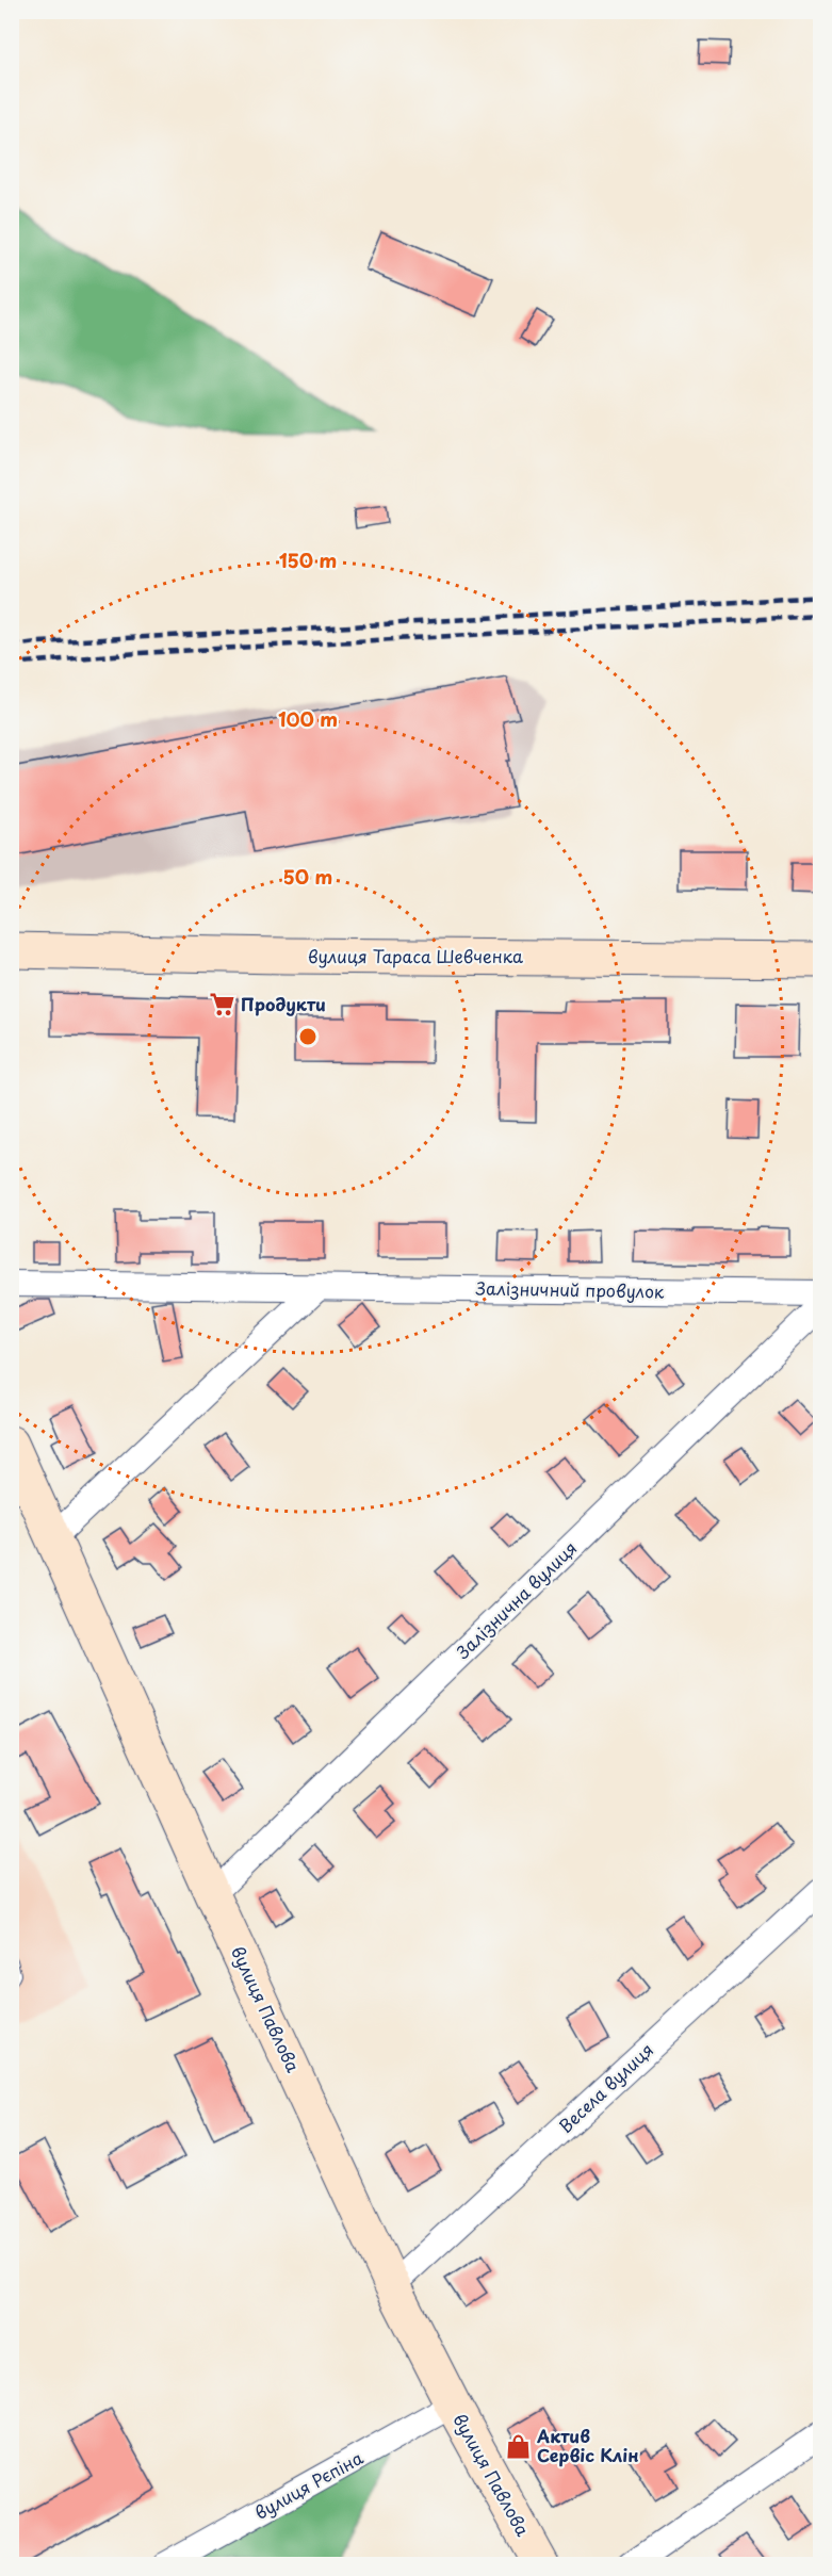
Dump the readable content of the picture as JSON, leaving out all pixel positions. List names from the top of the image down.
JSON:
{
  "streets": {
    "street": [
      "вулиця Тараса Шевченка",
      "Залізничний провулок",
      "Залізнична вулиця",
      "вулиця Павлова",
      "Весела вулиця",
      "вулиця Рєпіна"
    ]
  },
  "crossings": [
    ["Залізнична вулиця", "вулиця Павлова"],
    ["вулиця Павлова", "Весела вулиця"],
    ["вулиця Павлова", "вулиця Рєпіна"]
  ],
  "places": {
    "supermarket": ["Продукти"],
    "shop": ["Актив Сервiс Клiн"]
  },
  "rings": ["150 m", "100 m", "50 m"]
}
